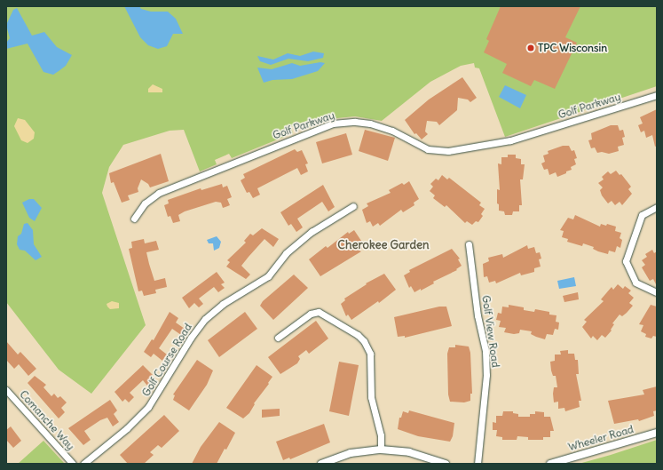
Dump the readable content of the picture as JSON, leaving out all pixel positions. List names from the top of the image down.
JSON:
{
  "streets": {
    "street": [
      "Golf Parkway",
      "Golf View Road",
      "Golf Course Road",
      "Comanche Way",
      "Wheeler Road"
    ]
  },
  "districts": ["Cherokee Garden"],
  "places": ["TPC Wisconsin"]
}
